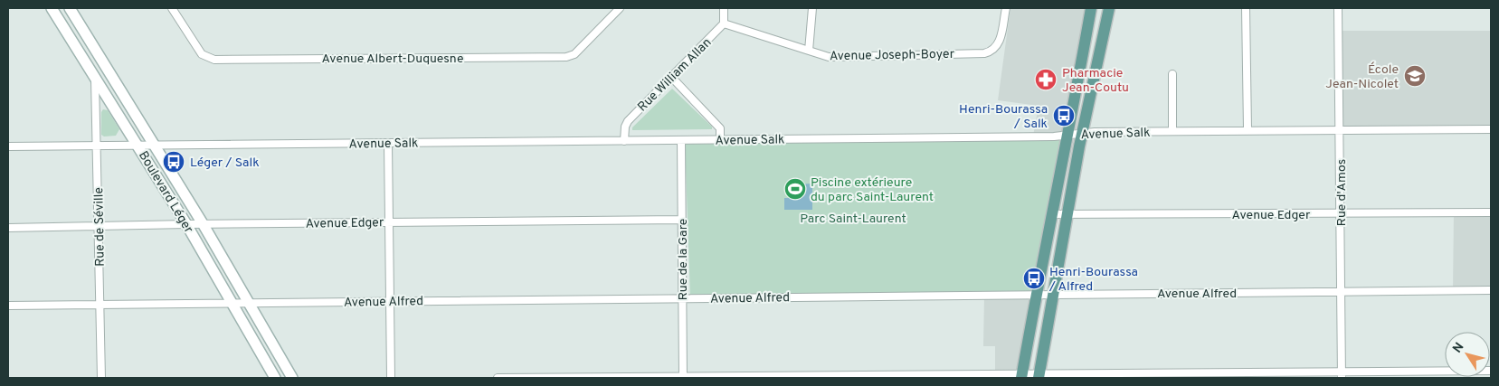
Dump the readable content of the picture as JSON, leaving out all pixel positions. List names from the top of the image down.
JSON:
{
  "streets": {
    "main road": ["Boulevard Léger"],
    "street": [
      "Avenue Joseph-Boyer",
      "Avenue Albert-Duquesne",
      "Rue William Allan",
      "Avenue Salk",
      "Rue d'Amos",
      "Avenue Edger",
      "Rue de Séville",
      "Rue de la Gare",
      "Avenue Alfred"
    ]
  },
  "crossings": [
    ["Avenue Joseph-Boyer", "Rue William Allan"],
    ["Rue William Allan", "Avenue Salk"],
    ["Avenue Salk", "Boulevard Léger"],
    ["Avenue Salk", "Rue d'Amos"],
    ["Avenue Salk", "Rue de Séville"],
    ["Avenue Salk", "Rue de la Gare"],
    ["Boulevard Léger", "Avenue Edger"],
    ["Boulevard Léger", "Rue de Séville"],
    ["Boulevard Léger", "Avenue Alfred"],
    ["Rue d'Amos", "Avenue Edger"],
    ["Rue d'Amos", "Avenue Alfred"],
    ["Avenue Edger", "Rue de Séville"],
    ["Avenue Edger", "Rue de la Gare"],
    ["Rue de Séville", "Avenue Alfred"],
    ["Rue de la Gare", "Avenue Alfred"]
  ],
  "parks": ["Parc Saint-Laurent"],
  "places": {
    "school or university": ["École Jean-Nicolet"],
    "pharmacy": ["Pharmacie Jean-Coutu"],
    "bus stop": ["Henri-Bourassa / Salk", "Léger / Salk", "Henri-Bourassa / Alfred"],
    "sports": ["Piscine extérieure du parc Saint-Laurent"]
  },
  "north": "top left"
}
